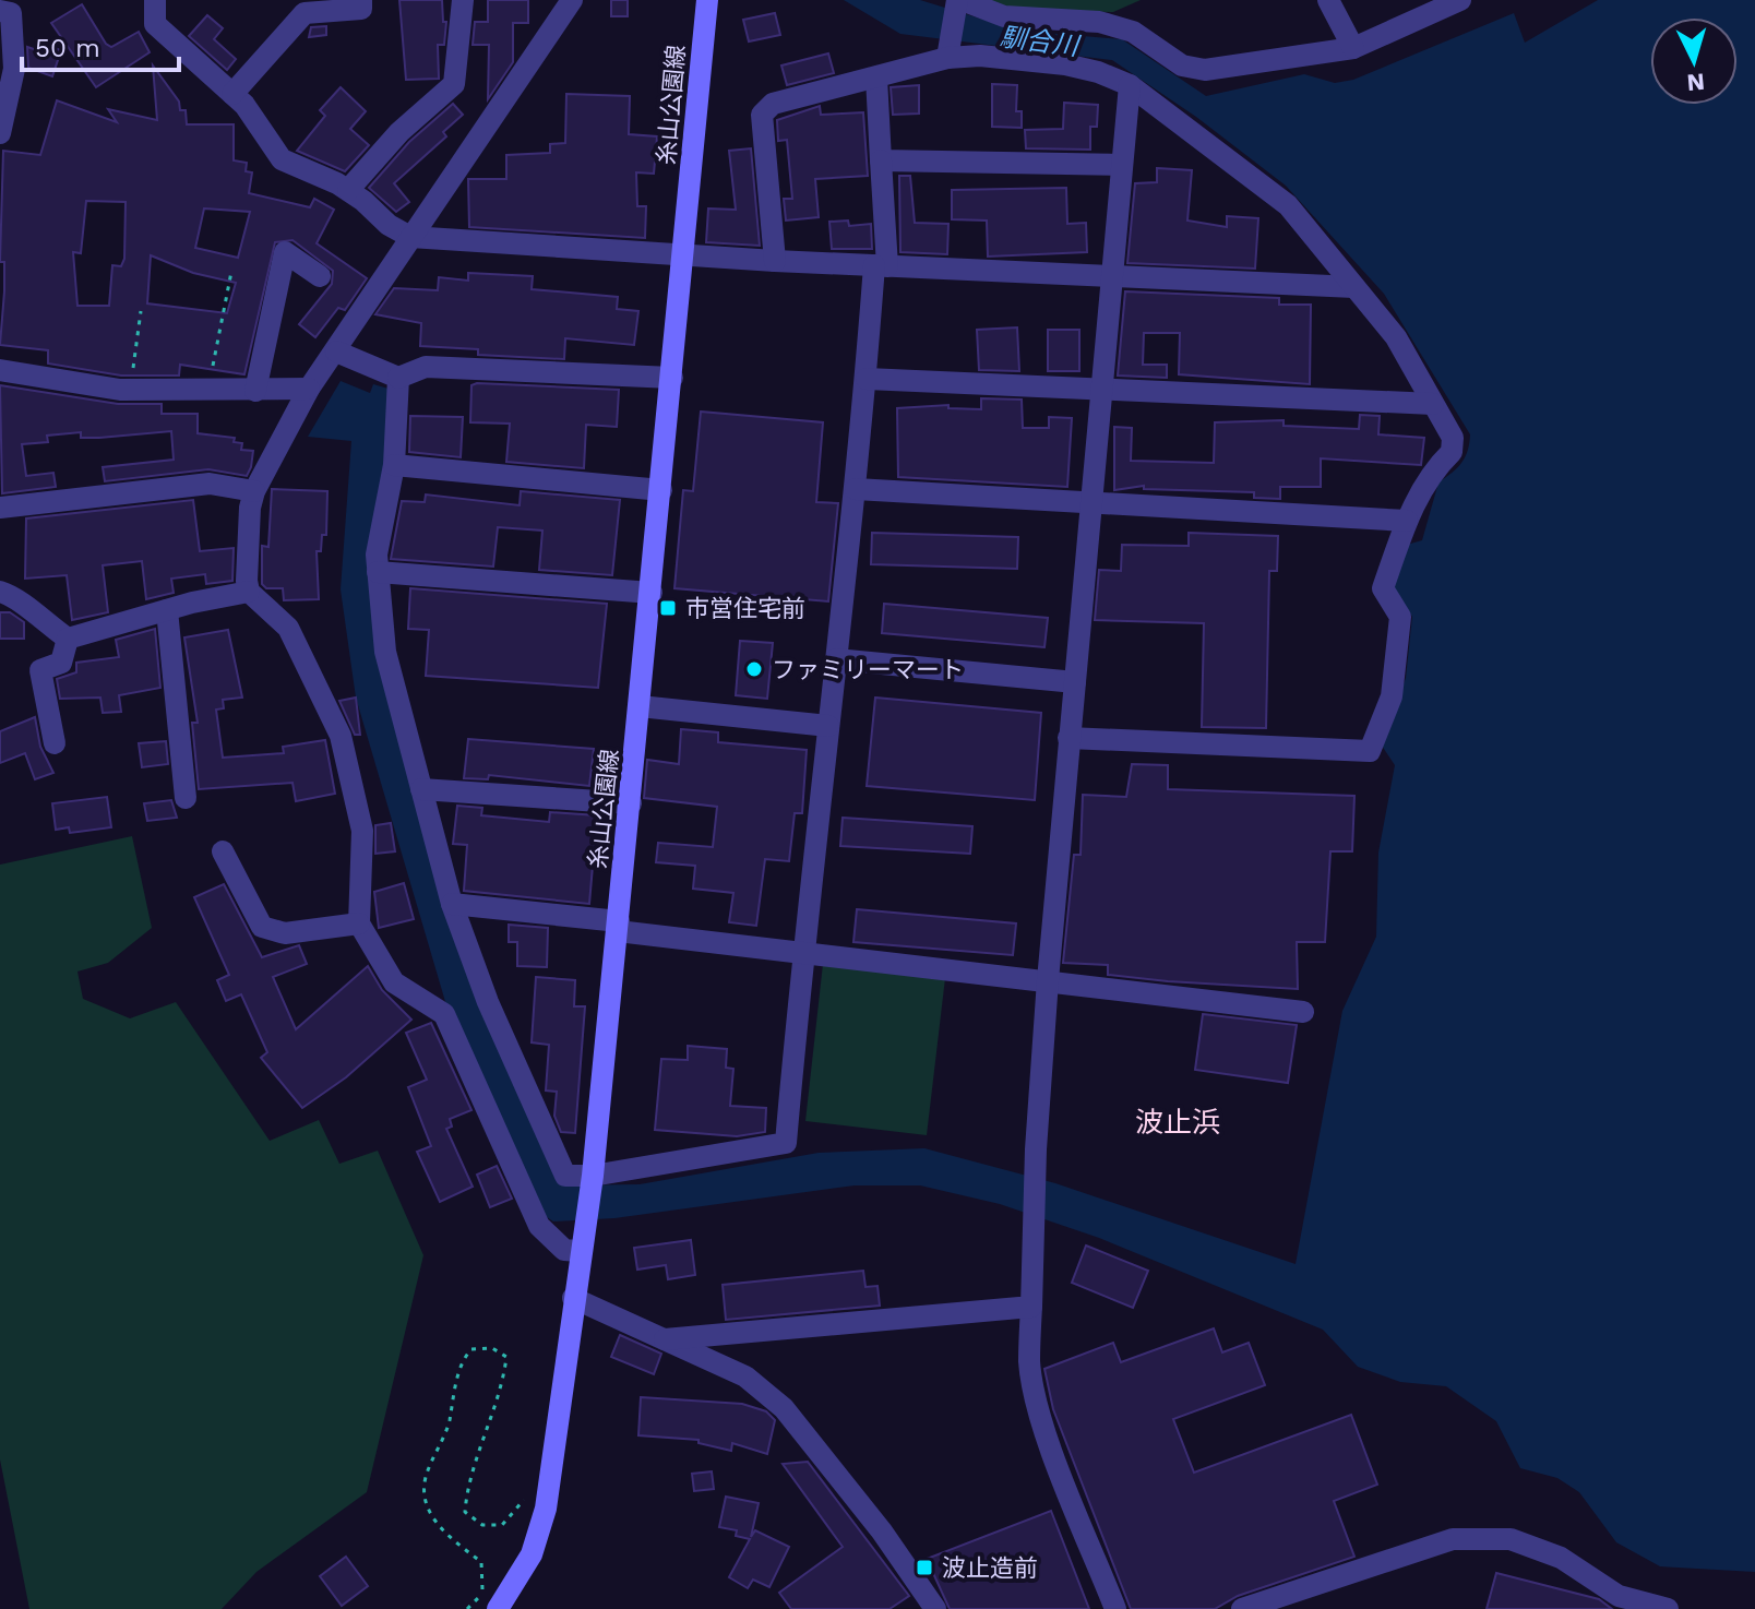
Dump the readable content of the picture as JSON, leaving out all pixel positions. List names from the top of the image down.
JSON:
{
  "streets": {
    "main road": ["糸山公園線"]
  },
  "districts": ["波止浜"],
  "water": ["馴合川"],
  "places": {
    "transit": ["市営住宅前", "波止造前"],
    "other": ["ファミリーマート"]
  },
  "scale_bar": "50 m",
  "north": "bottom"
}
